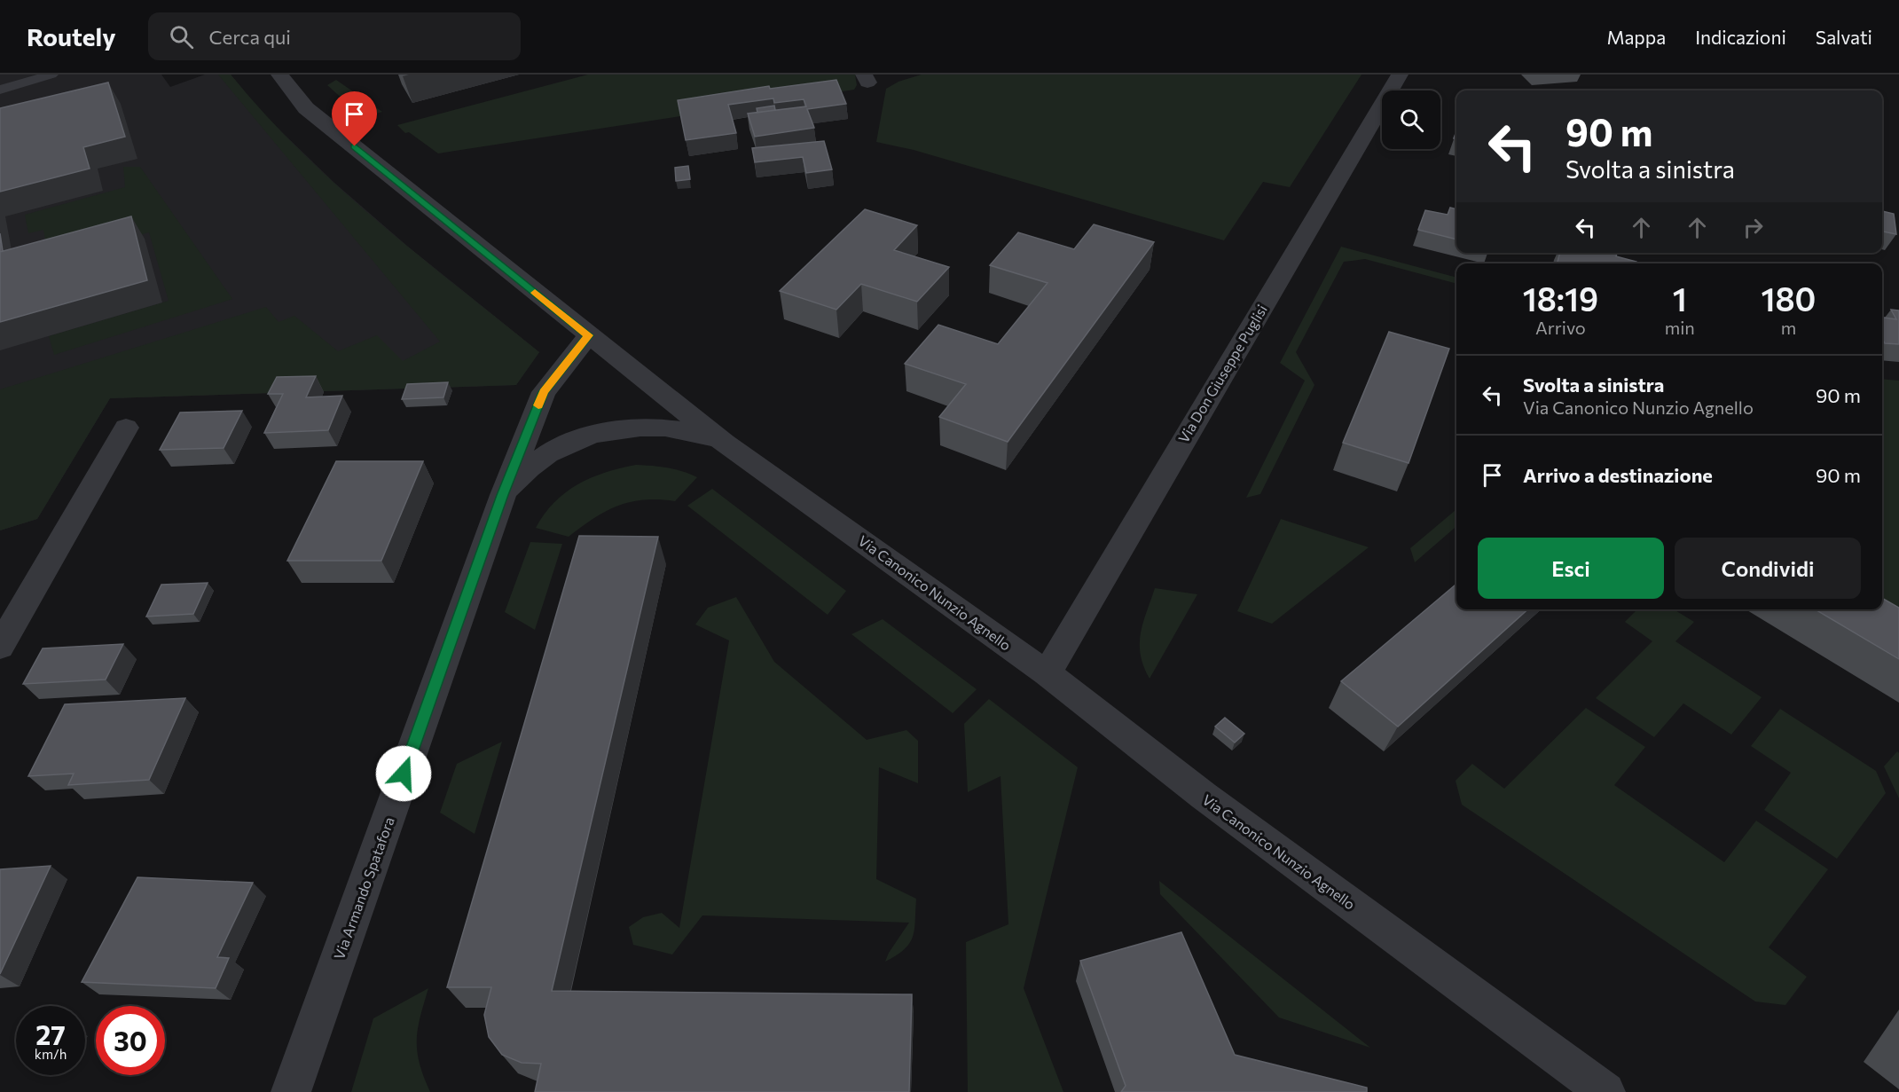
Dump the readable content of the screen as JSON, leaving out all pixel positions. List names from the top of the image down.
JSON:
{
  "streets": {
    "street": ["Via Don Giuseppe Puglisi", "Via Canonico Nunzio Agnello", "Via Armando Spatafora"]
  },
  "crossings": [
    ["Via Don Giuseppe Puglisi", "Via Canonico Nunzio Agnello"],
    ["Via Canonico Nunzio Agnello", "Via Armando Spatafora"]
  ],
  "page": {
    "header": "Routely",
    "search": "Cerca qui",
    "nav": ["Mappa", "Indicazioni", "Salvati"],
    "turn": ["90 m", "Svolta a sinistra"],
    "eta": [
      "18:19",
      "Arrivo",
      "1",
      "min",
      "180",
      "m"
    ],
    "list": [
      {
        "name": "Svolta a sinistra",
        "note": "Via Canonico Nunzio Agnello",
        "value": "90 m"
      },
      {
        "name": "Arrivo a destinazione",
        "value": "90 m"
      }
    ],
    "buttons": ["Esci", "Condividi"],
    "speed": "27 km/h",
    "limit": "30"
  }
}
